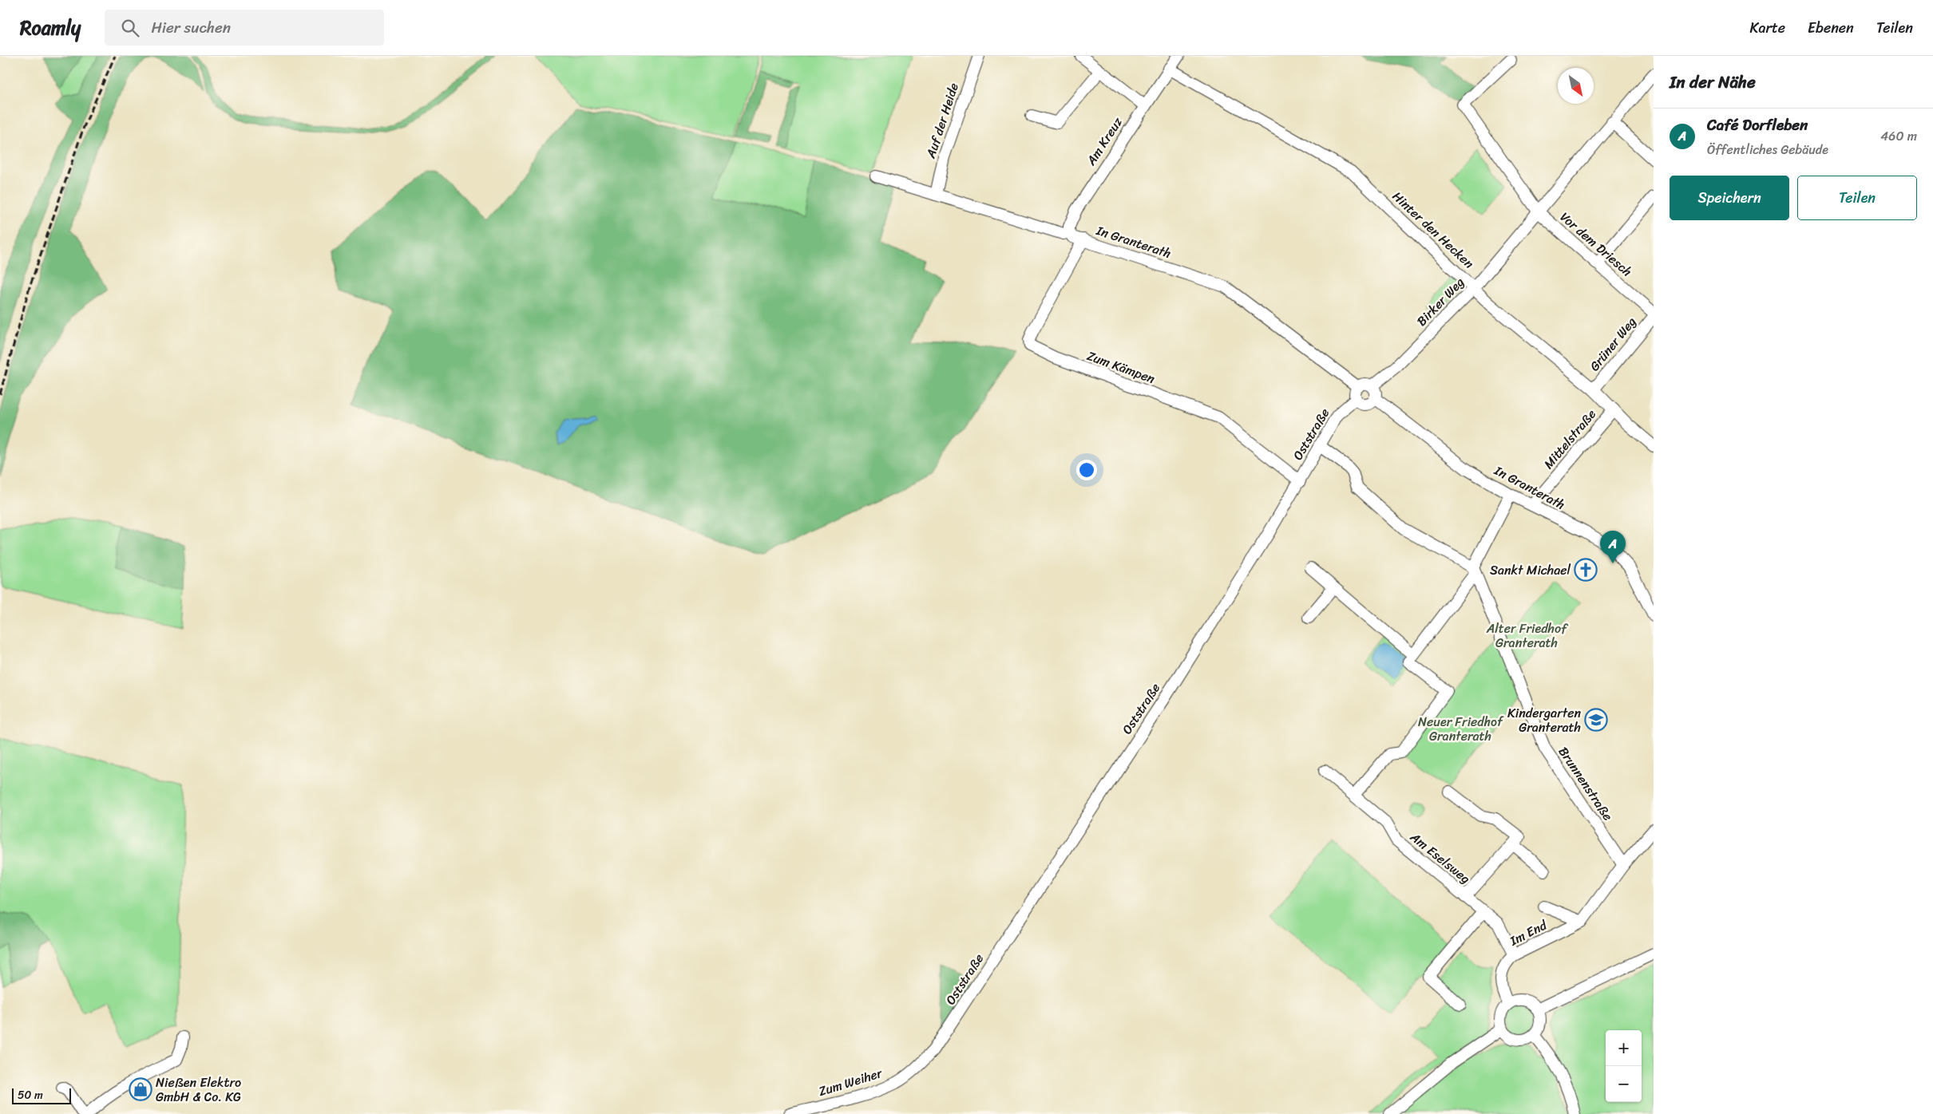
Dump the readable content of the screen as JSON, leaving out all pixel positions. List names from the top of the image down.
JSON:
{
  "streets": {
    "street": [
      "Auf der Heide",
      "Am Kreuz",
      "Hinter den Hecken",
      "In Granterath",
      "Vor dem Driesch",
      "Birker Weg",
      "Grüner Weg",
      "Zum Kämpen",
      "Oststraße",
      "Mittelstraße",
      "Brunnenstraße",
      "Am Eselsweg",
      "Im End",
      "Zum Weiher"
    ]
  },
  "crossings": [
    ["Auf der Heide", "In Granterath"],
    ["Am Kreuz", "Hinter den Hecken"],
    ["Am Kreuz", "In Granterath"],
    ["Hinter den Hecken", "Birker Weg"],
    ["Hinter den Hecken", "Grüner Weg"],
    ["Hinter den Hecken", "Mittelstraße"],
    ["In Granterath", "Birker Weg"],
    ["In Granterath", "Zum Kämpen"],
    ["In Granterath", "Oststraße"],
    ["In Granterath", "Mittelstraße"],
    ["Vor dem Driesch", "Birker Weg"],
    ["Birker Weg", "Oststraße"],
    ["Zum Kämpen", "Oststraße"],
    ["Oststraße", "Zum Weiher"],
    ["Brunnenstraße", "Im End"],
    ["Am Eselsweg", "Im End"]
  ],
  "parks": ["Alter Friedhof Granterath", "Neuer Friedhof Granterath"],
  "places": {
    "church": ["Sankt Michael"],
    "school or university": ["Kindergarten Granterath"],
    "shop": ["Nießen Elektro GmbH & Co. KG"]
  },
  "scale_bar": "50 m",
  "north": "bottom right",
  "page": {
    "header": "Roamly",
    "search": "Hier suchen",
    "nav": ["Karte", "Ebenen", "Teilen"],
    "heading": "In der Nähe",
    "list": [
      {
        "mark": "A",
        "name": "Café Dorfleben",
        "note": "Öffentliches Gebäude",
        "value": "460 m"
      }
    ],
    "buttons": ["Speichern", "Teilen"],
    "pins": "A",
    "map_buttons": ["+", "−"],
    "scale": "50 m"
  }
}
